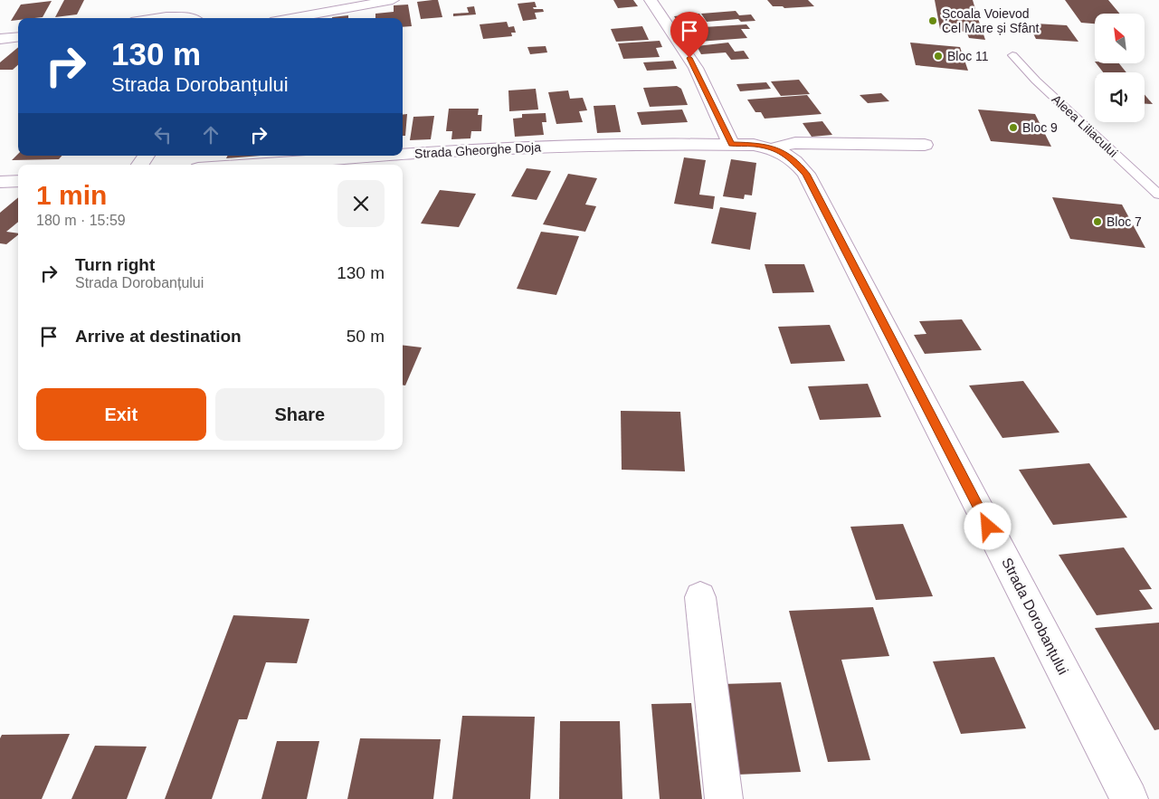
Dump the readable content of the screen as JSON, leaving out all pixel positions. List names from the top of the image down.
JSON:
{
  "streets": {
    "street": ["Strada Gheorghe Doja", "Strada Dorobanțului"],
    "lane": ["Aleea Liliacului"]
  },
  "crossings": [
    ["Strada Gheorghe Doja", "Strada Dorobanțului"]
  ],
  "places": [
    "Școala Voievod Cel Mare și Sfânt",
    "Bloc 11",
    "Bloc 9",
    "Bloc 7"
  ],
  "north": "top left",
  "page": {
    "turn": ["130 m", "Strada Dorobanțului"],
    "heading": ["1 min", "180 m · 15:59"],
    "list": [
      {
        "name": "Turn right",
        "note": "Strada Dorobanțului",
        "value": "130 m"
      },
      {
        "name": "Arrive at destination",
        "value": "50 m"
      }
    ],
    "buttons": ["Exit", "Share"]
  }
}
